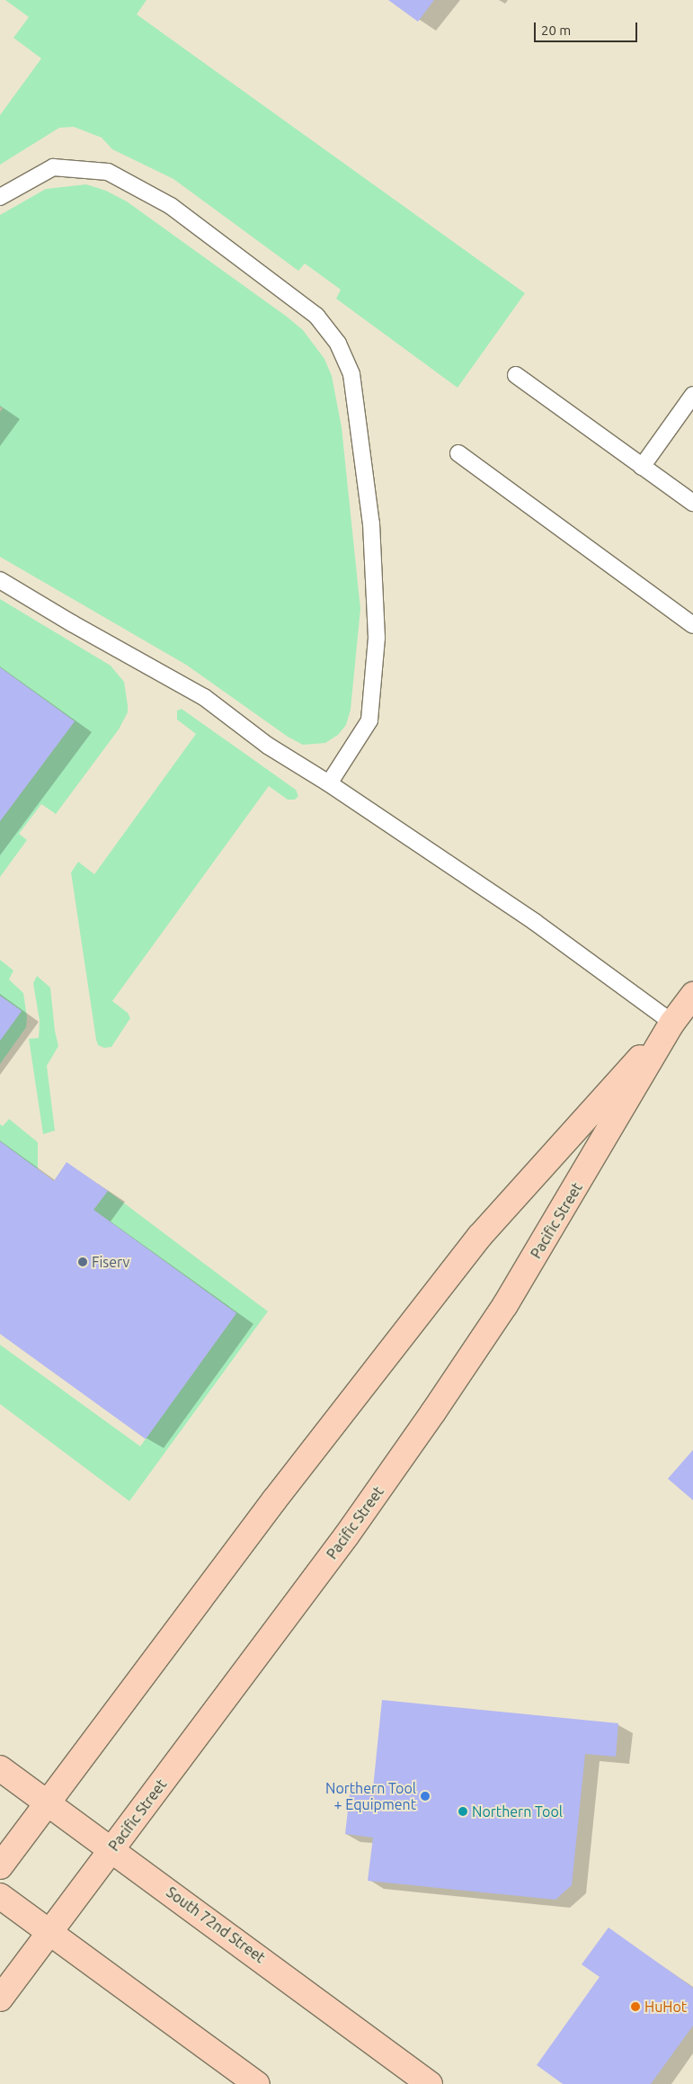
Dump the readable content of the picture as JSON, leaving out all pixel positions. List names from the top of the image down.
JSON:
{
  "streets": {
    "main road": ["Pacific Street", "South 72nd Street"]
  },
  "crossings": [
    ["Pacific Street", "South 72nd Street"]
  ],
  "places": [
    "Fiserv",
    "Northern Tool + Equipment",
    "Northern Tool",
    "HuHot"
  ],
  "scale_bar": "20 m"
}
